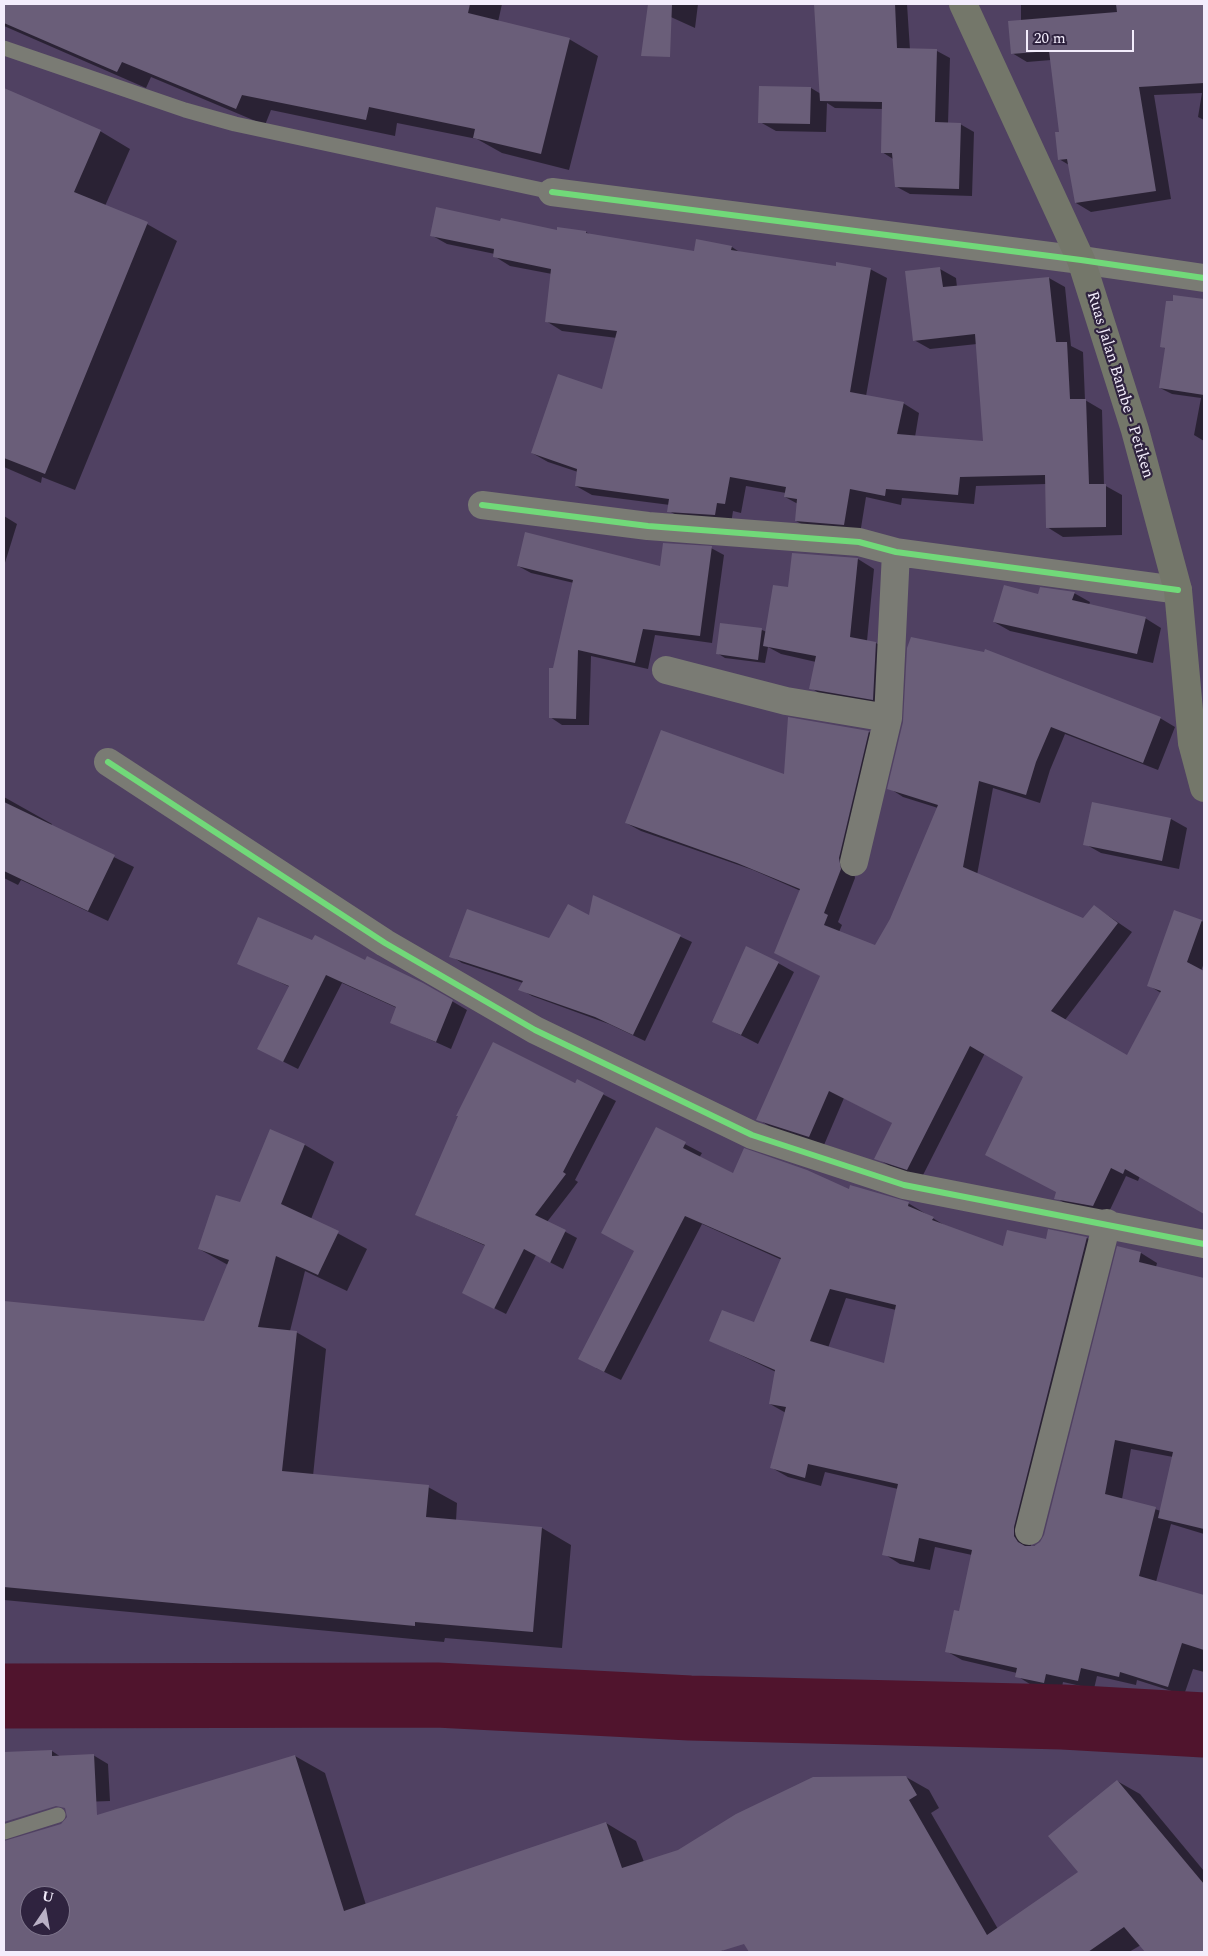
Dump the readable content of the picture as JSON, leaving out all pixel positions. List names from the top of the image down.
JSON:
{
  "streets": {
    "main road": ["Ruas Jalan Bambe - Petiken"]
  },
  "scale_bar": "20 m",
  "north": "top"
}
